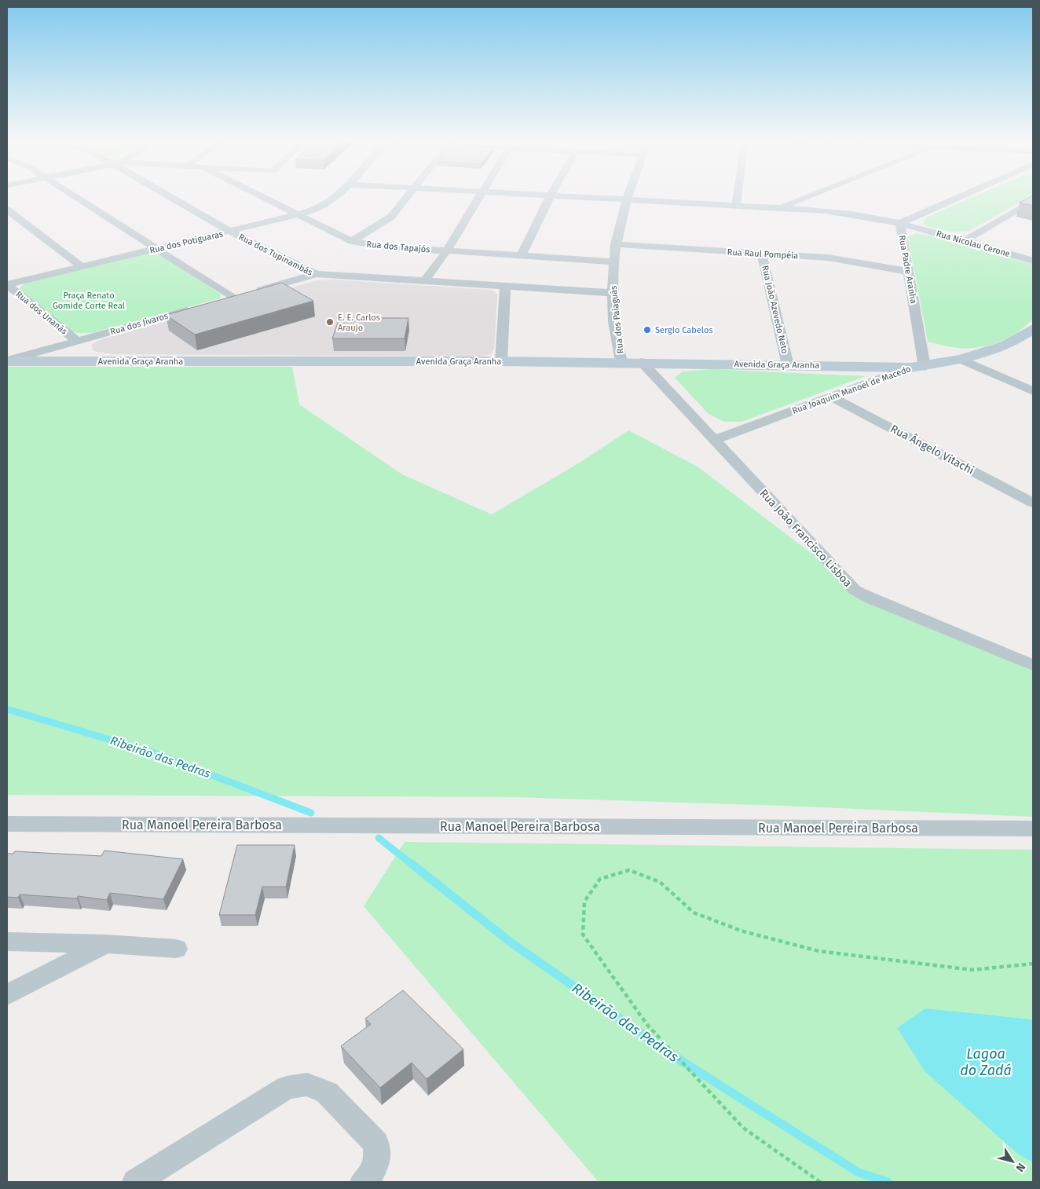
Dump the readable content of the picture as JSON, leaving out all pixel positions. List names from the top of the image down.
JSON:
{
  "streets": {
    "street": [
      "Rua dos Potiguaras",
      "Rua Nicolau Cerone",
      "Rua dos Tapajós",
      "Rua Raul Pompéia",
      "Rua dos Tupinambás",
      "Rua Padre Aranha",
      "Rua João Azevedo Neto",
      "Rua dos Unanás",
      "Rua dos Paiaguás",
      "Rua dos Jivaros",
      "Avenida Graça Aranha",
      "Rua Joaquim Manoel de Macedo",
      "Rua Ângelo Vitachi",
      "Rua João Francisco Lisboa",
      "Rua Manoel Pereira Barbosa"
    ]
  },
  "crossings": [
    ["Rua dos Potiguaras", "Rua dos Tapajós"],
    ["Rua dos Potiguaras", "Rua dos Tupinambás"],
    ["Rua dos Potiguaras", "Rua dos Unanás"],
    ["Rua Nicolau Cerone", "Rua Padre Aranha"],
    ["Rua Nicolau Cerone", "Rua dos Paiaguás"],
    ["Rua dos Tapajós", "Rua dos Paiaguás"],
    ["Rua Raul Pompéia", "Rua Padre Aranha"],
    ["Rua Raul Pompéia", "Rua João Azevedo Neto"],
    ["Rua Raul Pompéia", "Rua dos Paiaguás"],
    ["Rua dos Tupinambás", "Rua dos Paiaguás"],
    ["Rua Padre Aranha", "Avenida Graça Aranha"],
    ["Rua Padre Aranha", "Rua Joaquim Manoel de Macedo"],
    ["Rua João Azevedo Neto", "Avenida Graça Aranha"],
    ["Rua dos Unanás", "Rua dos Jivaros"],
    ["Rua dos Paiaguás", "Avenida Graça Aranha"],
    ["Rua dos Jivaros", "Avenida Graça Aranha"],
    ["Avenida Graça Aranha", "Rua Joaquim Manoel de Macedo"],
    ["Avenida Graça Aranha", "Rua João Francisco Lisboa"],
    ["Rua Joaquim Manoel de Macedo", "Rua Ângelo Vitachi"],
    ["Rua Joaquim Manoel de Macedo", "Rua João Francisco Lisboa"]
  ],
  "water": ["Ribeirão das Pedras", "Lagoa do Zadá"],
  "parks": ["Praça Renato Gomide Corte Real"],
  "places": ["E. E. Carlos Araujo", "Sergio Cabelos"],
  "north": "bottom right"
}
